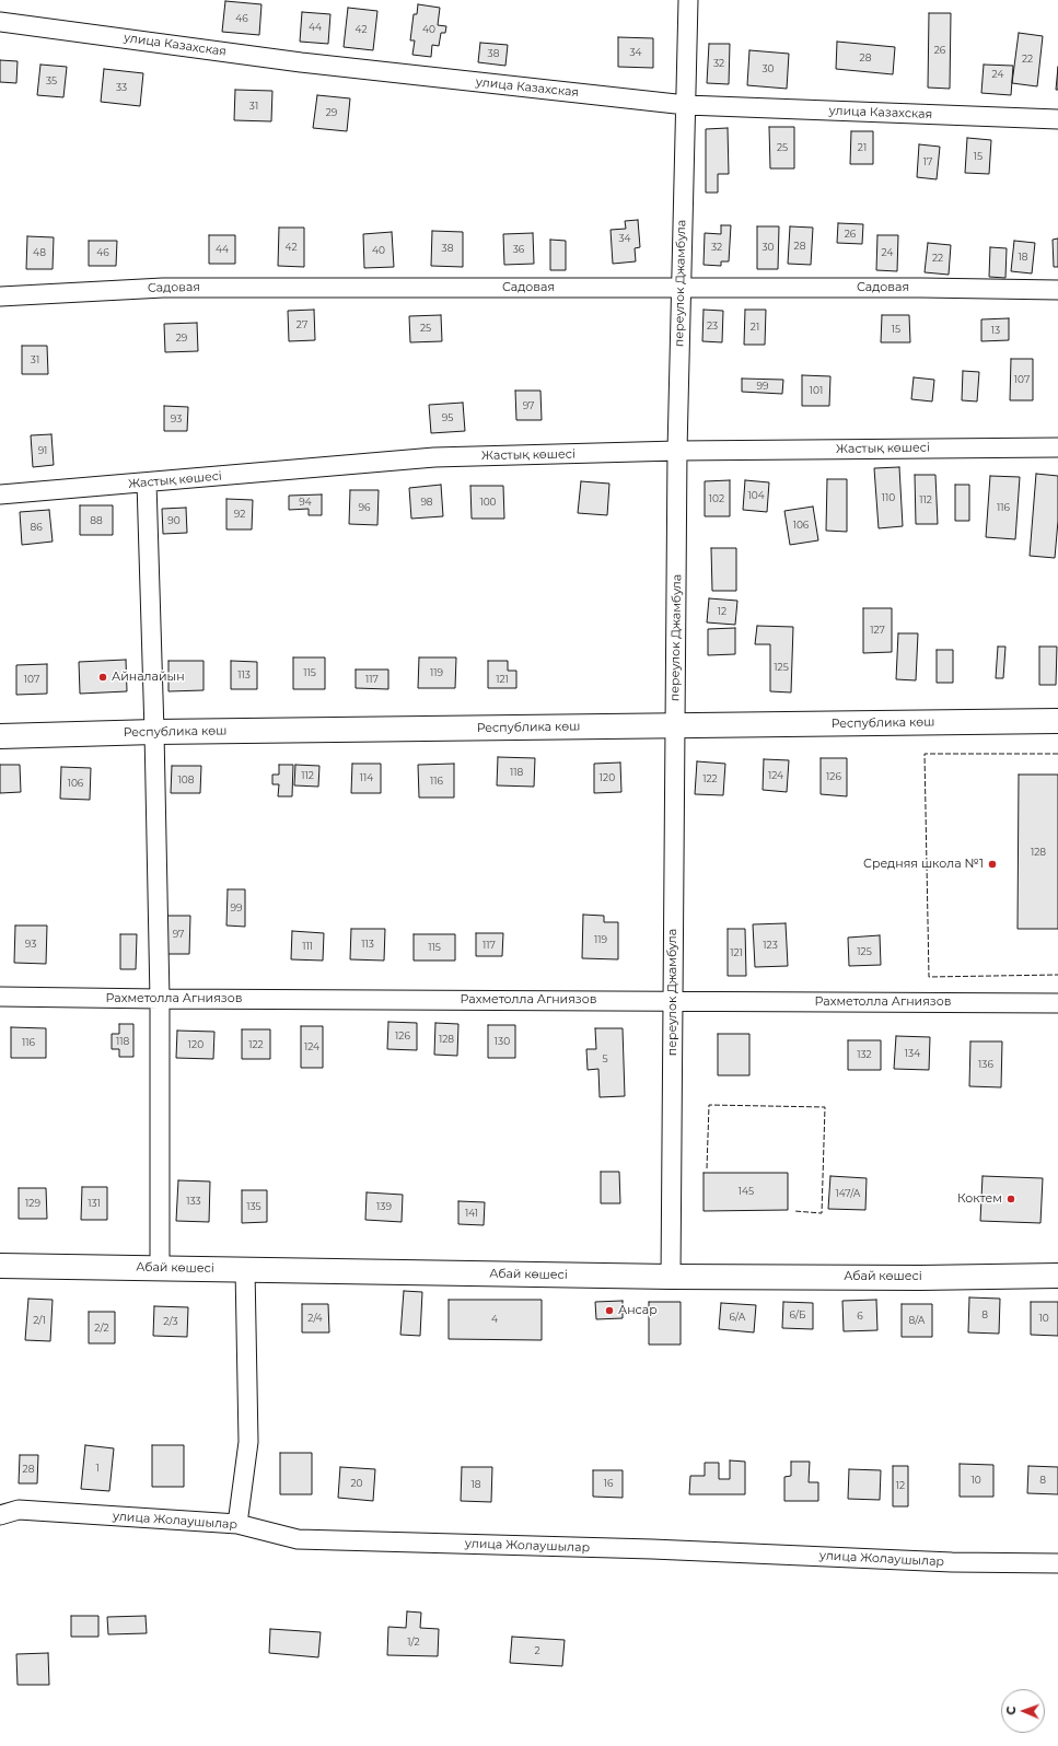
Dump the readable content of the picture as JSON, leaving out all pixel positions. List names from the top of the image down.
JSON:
{
  "streets": {
    "main road": ["Республика көш", "Абай көшесі"],
    "street": [
      "улица Казахская",
      "переулок Джамбула",
      "Садовая",
      "Жастық көшесі",
      "Рахметолла Агниязов",
      "улица Жолаушылар"
    ]
  },
  "crossings": [
    ["улица Казахская", "переулок Джамбула"],
    ["переулок Джамбула", "Садовая"],
    ["переулок Джамбула", "Жастық көшесі"],
    ["переулок Джамбула", "Республика көш"],
    ["переулок Джамбула", "Рахметолла Агниязов"],
    ["переулок Джамбула", "Абай көшесі"]
  ],
  "places": [
    "Айналайын",
    "Средняя школа №1",
    "Коктем",
    "Ансар"
  ],
  "house_numbers": [
    "46",
    "44",
    "42",
    "40",
    "26",
    "34",
    "38",
    "28",
    "22",
    "32",
    "30",
    "24",
    "35",
    "33",
    "31",
    "29",
    "25",
    "21",
    "15",
    "17",
    "26",
    "34",
    "28",
    "42",
    "32",
    "30",
    "38",
    "44",
    "36",
    "40",
    "48",
    "46",
    "24",
    "18",
    "22",
    "27",
    "23",
    "21",
    "25",
    "15",
    "13",
    "29",
    "31",
    "107",
    "99",
    "101",
    "97",
    "95",
    "93",
    "91",
    "104",
    "110",
    "102",
    "112",
    "94",
    "98",
    "100",
    "96",
    "116",
    "92",
    "88",
    "90",
    "106",
    "86",
    "12",
    "127",
    "125",
    "115",
    "119",
    "113",
    "107",
    "117",
    "121",
    "118",
    "112",
    "124",
    "126",
    "114",
    "120",
    "122",
    "108",
    "116",
    "106",
    "128",
    "99",
    "97",
    "119",
    "93",
    "113",
    "117",
    "123",
    "111",
    "115",
    "125",
    "121",
    "126",
    "128",
    "118",
    "130",
    "116",
    "120",
    "122",
    "124",
    "134",
    "132",
    "5",
    "136",
    "145",
    "147/А",
    "133",
    "129",
    "131",
    "135",
    "139",
    "141",
    "6/Б",
    "8",
    "6",
    "6/А",
    "2/4",
    "10",
    "4",
    "2/1",
    "8/А",
    "2/3",
    "2/2",
    "1",
    "28",
    "10",
    "8",
    "20",
    "16",
    "18",
    "12",
    "1/2",
    "2"
  ],
  "north": "left"
}
